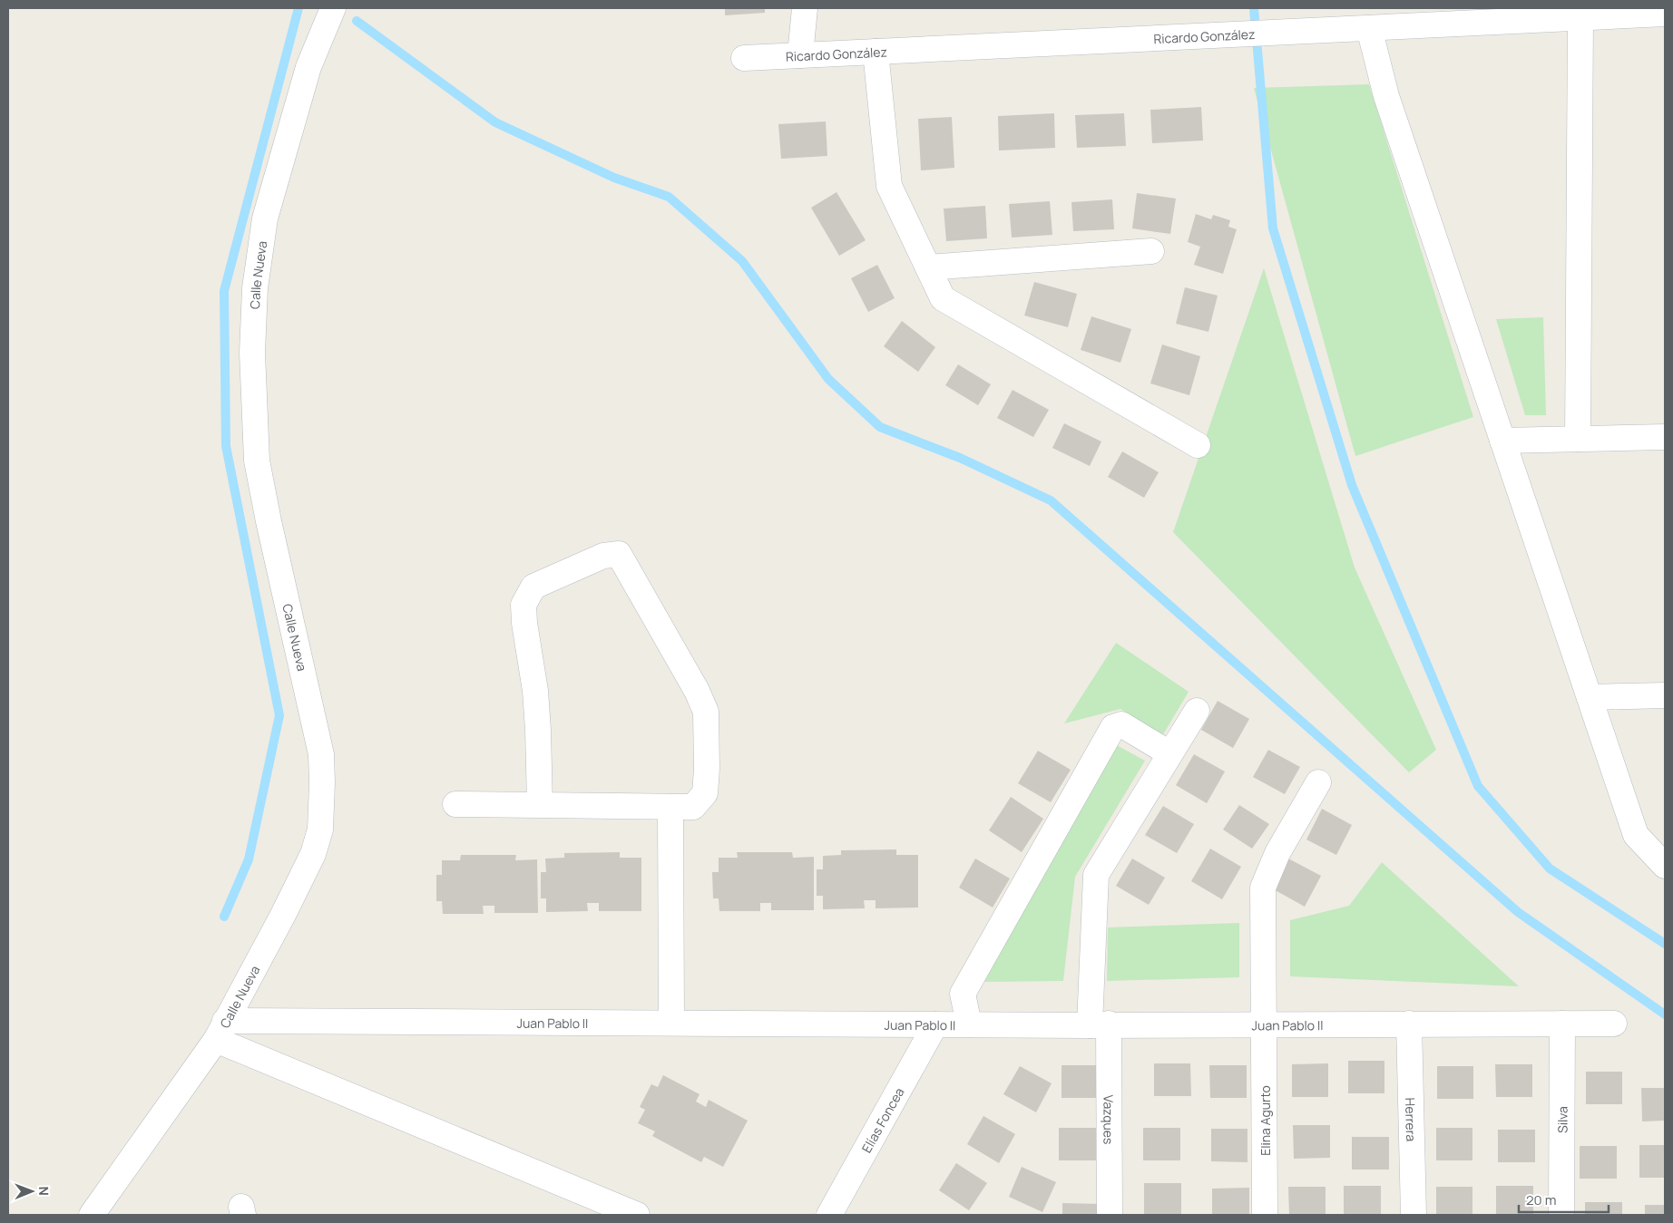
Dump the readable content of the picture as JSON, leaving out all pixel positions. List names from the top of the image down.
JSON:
{
  "streets": {
    "street": [
      "Ricardo González",
      "Calle Nueva",
      "Juan Pablo II",
      "Elías Foncea",
      "Vazques",
      "Herrera",
      "Silva",
      "Elina Agurto"
    ]
  },
  "crossings": [
    ["Calle Nueva", "Juan Pablo II"],
    ["Juan Pablo II", "Elías Foncea"],
    ["Juan Pablo II", "Vazques"],
    ["Juan Pablo II", "Herrera"],
    ["Juan Pablo II", "Silva"],
    ["Juan Pablo II", "Elina Agurto"]
  ],
  "scale_bar": "20 m",
  "north": "right"
}
